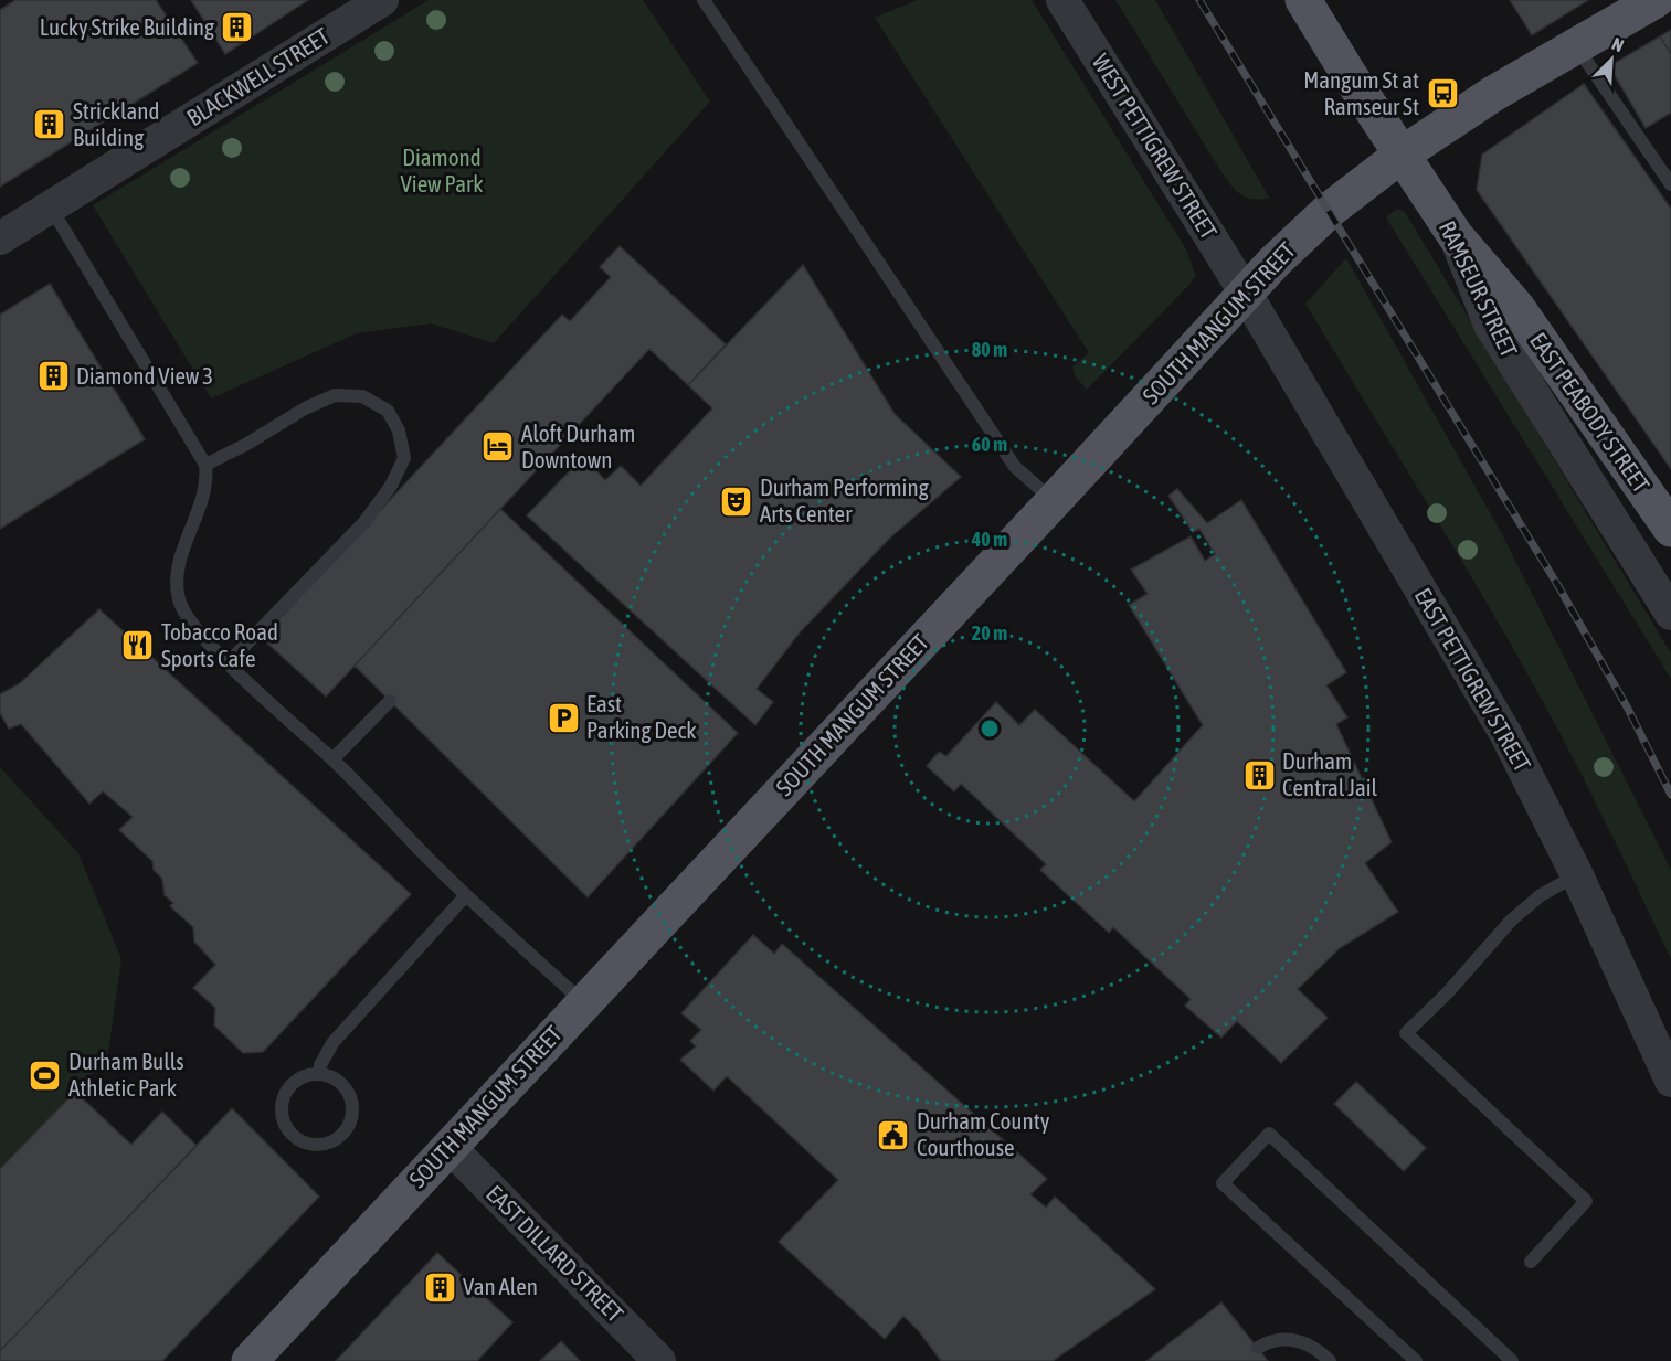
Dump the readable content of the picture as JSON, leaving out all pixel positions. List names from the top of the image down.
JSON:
{
  "streets": {
    "main road": ["RAMSEUR STREET", "SOUTH MANGUM STREET", "EAST PEABODY STREET"],
    "street": [
      "BLACKWELL STREET",
      "WEST PETTIGREW STREET",
      "EAST PETTIGREW STREET",
      "EAST DILLARD STREET"
    ]
  },
  "crossings": [
    ["WEST PETTIGREW STREET", "SOUTH MANGUM STREET"],
    ["WEST PETTIGREW STREET", "EAST PETTIGREW STREET"],
    ["RAMSEUR STREET", "SOUTH MANGUM STREET"],
    ["RAMSEUR STREET", "EAST PEABODY STREET"],
    ["SOUTH MANGUM STREET", "EAST PETTIGREW STREET"],
    ["SOUTH MANGUM STREET", "EAST DILLARD STREET"]
  ],
  "parks": ["Diamond View Park"],
  "places": {
    "building": [
      "Lucky Strike Building",
      "Strickland Building",
      "Diamond View 3",
      "Durham Central Jail",
      "Van Alen"
    ],
    "bus stop": ["Mangum St at Ramseur St"],
    "hotel": ["Aloft Durham Downtown"],
    "theatre": ["Durham Performing Arts Center"],
    "restaurant": ["Tobacco Road Sports Cafe"],
    "parking": ["East Parking Deck"],
    "sports": ["Durham Bulls Athletic Park"],
    "public building": ["Durham County Courthouse"]
  },
  "north": "top right",
  "rings": [
    "80 m",
    "60 m",
    "40 m",
    "20 m"
  ]
}
